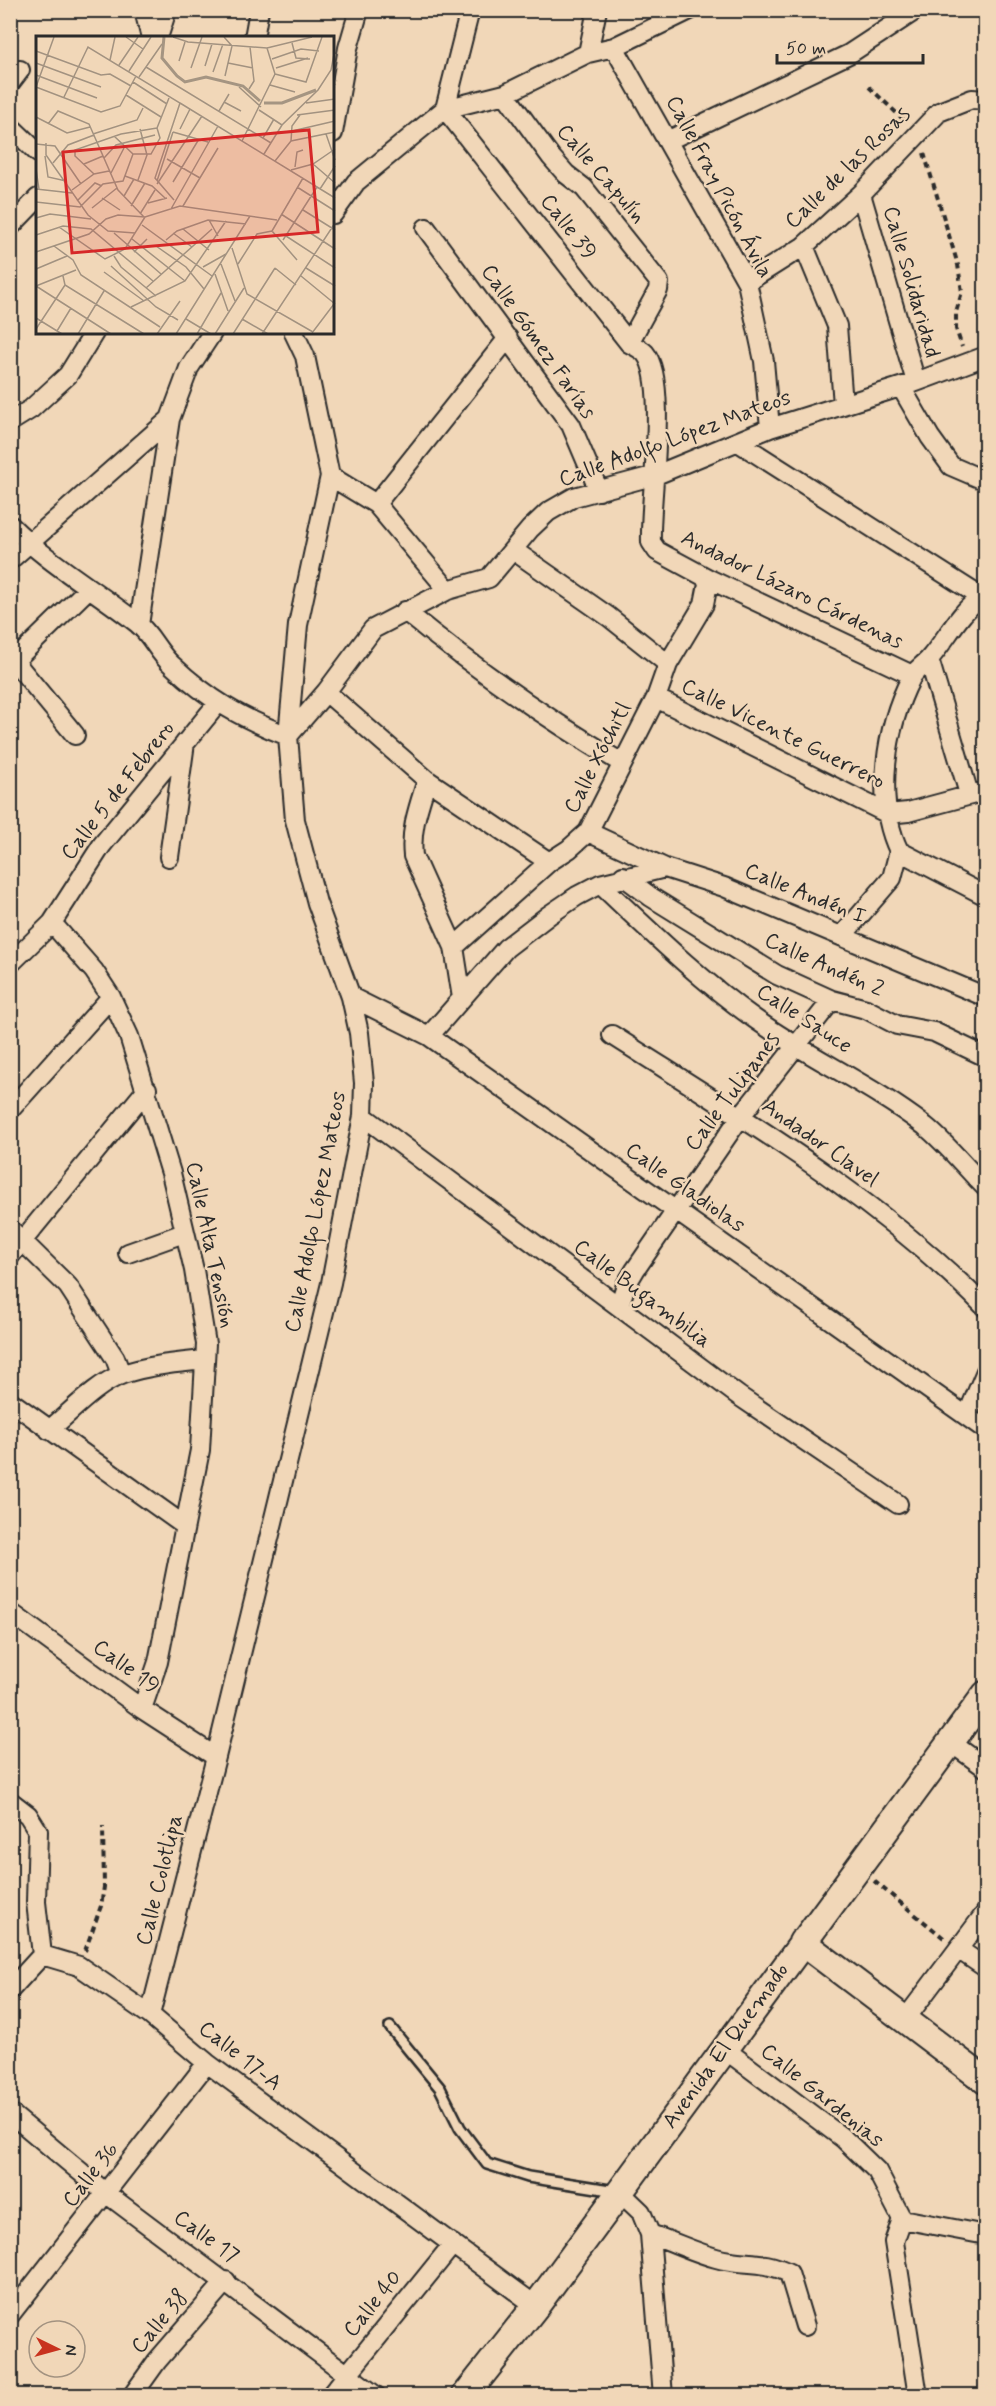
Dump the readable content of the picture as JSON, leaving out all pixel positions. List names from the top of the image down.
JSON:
{
  "streets": {
    "main road": ["Avenida El Quemado"],
    "street": [
      "Calle de las Rosas",
      "Calle Capulín",
      "Calle Fray Picón Ávila",
      "Calle 39",
      "Calle Solidaridad",
      "Calle Gómez Farías",
      "Calle Adolfo López Mateos",
      "Andador Lázaro Cárdenas",
      "Calle Vicente Guerrero",
      "Calle Xóchitl",
      "Calle 5 de Febrero",
      "Calle Andén I",
      "Calle Andén 2",
      "Calle Sauce",
      "Calle Tulipanes",
      "Andador Clavel",
      "Calle Gladiolas",
      "Calle Alta Tensión",
      "Calle Bugambilia",
      "Calle 19",
      "Calle Colotlipa",
      "Calle 17-A",
      "Calle Gardenias",
      "Calle 36",
      "Calle 17",
      "Calle 40",
      "Calle 38"
    ]
  },
  "crossings": [
    ["Calle de las Rosas", "Calle Fray Picón Ávila"],
    ["Calle de las Rosas", "Calle Solidaridad"],
    ["Calle Capulín", "Calle 39"],
    ["Calle Fray Picón Ávila", "Calle Adolfo López Mateos"],
    ["Calle 39", "Calle Adolfo López Mateos"],
    ["Calle 39", "Andador Lázaro Cárdenas"],
    ["Calle Solidaridad", "Calle Adolfo López Mateos"],
    ["Calle Gómez Farías", "Calle Adolfo López Mateos"],
    ["Calle Adolfo López Mateos", "Andador Lázaro Cárdenas"],
    ["Calle Adolfo López Mateos", "Calle Gladiolas"],
    ["Calle Adolfo López Mateos", "Calle Bugambilia"],
    ["Calle Adolfo López Mateos", "Calle 19"],
    ["Calle Adolfo López Mateos", "Calle Colotlipa"],
    ["Andador Lázaro Cárdenas", "Calle Xóchitl"],
    ["Calle Vicente Guerrero", "Calle Xóchitl"],
    ["Calle Xóchitl", "Calle Andén I"],
    ["Calle 5 de Febrero", "Calle Alta Tensión"],
    ["Calle Andén 2", "Calle Tulipanes"],
    ["Calle Sauce", "Calle Tulipanes"],
    ["Calle Tulipanes", "Andador Clavel"],
    ["Calle Tulipanes", "Calle Gladiolas"],
    ["Calle Tulipanes", "Calle Bugambilia"],
    ["Calle Alta Tensión", "Calle 19"],
    ["Calle 19", "Calle Colotlipa"],
    ["Calle Colotlipa", "Calle 17-A"],
    ["Avenida El Quemado", "Calle 17-A"],
    ["Avenida El Quemado", "Calle Gardenias"],
    ["Calle 17-A", "Calle 36"],
    ["Calle 17-A", "Calle 40"],
    ["Calle 36", "Calle 17"],
    ["Calle 17", "Calle 40"],
    ["Calle 17", "Calle 38"]
  ],
  "scale_bar": "50 m",
  "north": "right"
}
